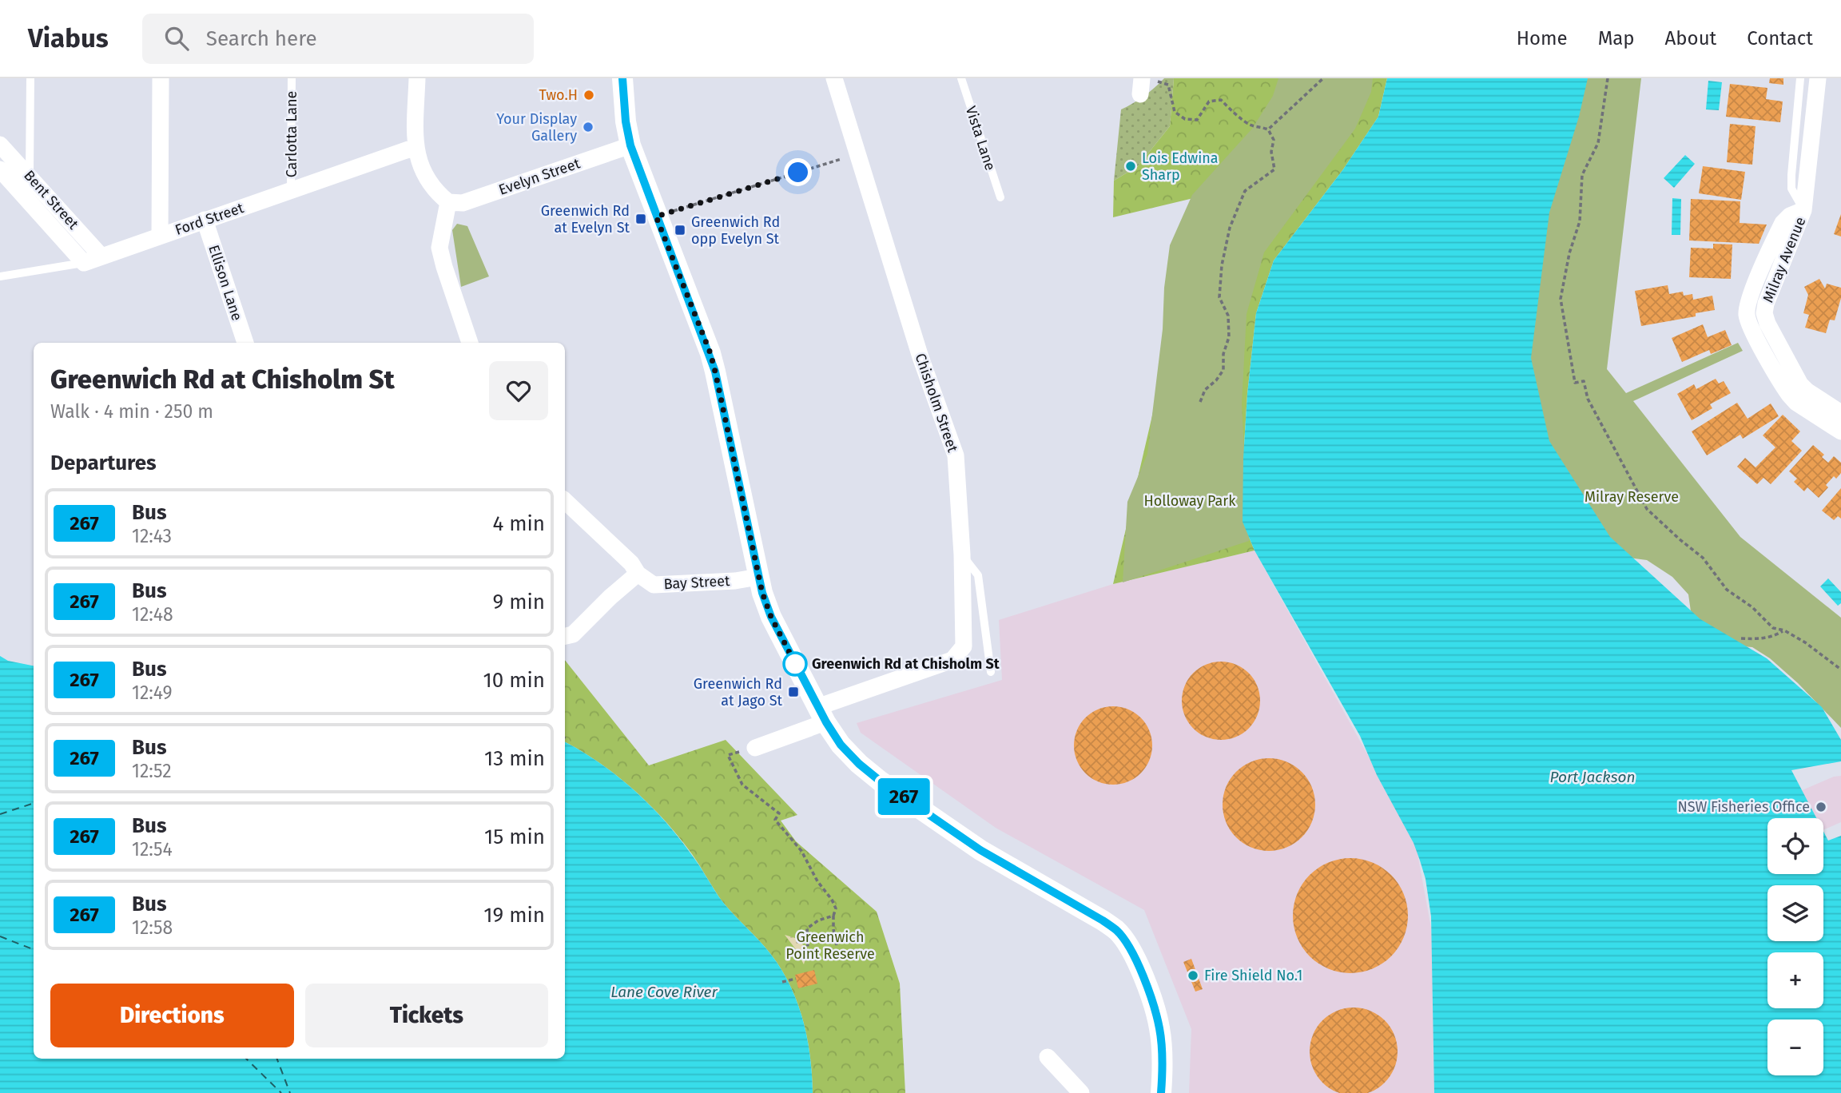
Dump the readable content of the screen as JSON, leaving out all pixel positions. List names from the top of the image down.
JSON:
{
  "streets": {
    "street": [
      "Evelyn Street",
      "Bent Street",
      "Ford Street",
      "Milray Avenue",
      "Ellison Lane",
      "Chisholm Street",
      "Bay Street"
    ],
    "lane": ["Carlotta Lane", "Vista Lane"]
  },
  "crossings": [
    ["Carlotta Lane", "Ford Street"],
    ["Bent Street", "Ford Street"],
    ["Ford Street", "Ellison Lane"]
  ],
  "water": ["Port Jackson", "Lane Cove River"],
  "parks": ["Milray Reserve", "Holloway Park", "Greenwich Point Reserve"],
  "places": {
    "other": [
      "Two.H",
      "Your Display Gallery",
      "Lois Edwina Sharp",
      "Greenwich Rd at Chisholm St",
      "NSW Fisheries Office",
      "Fire Shield No.1"
    ],
    "transit": ["Greenwich Rd at Evelyn St", "Greenwich Rd opp Evelyn St", "Greenwich Rd at Jago St"]
  },
  "lines": ["bus line 267"],
  "page": {
    "header": "Viabus",
    "search": "Search here",
    "nav": [
      "Home",
      "Map",
      "About",
      "Contact"
    ],
    "on_map": "267",
    "heading": [
      ["Greenwich Rd at Chisholm St", "Walk · 4 min · 250 m"],
      "Departures"
    ],
    "list": [
      {
        "mark": "267",
        "name": "Bus",
        "note": "12:43",
        "value": "4 min"
      },
      {
        "mark": "267",
        "name": "Bus",
        "note": "12:48",
        "value": "9 min"
      },
      {
        "mark": "267",
        "name": "Bus",
        "note": "12:49",
        "value": "10 min"
      },
      {
        "mark": "267",
        "name": "Bus",
        "note": "12:52",
        "value": "13 min"
      },
      {
        "mark": "267",
        "name": "Bus",
        "note": "12:54",
        "value": "15 min"
      },
      {
        "mark": "267",
        "name": "Bus",
        "note": "12:58",
        "value": "19 min"
      }
    ],
    "map_buttons": ["+", "−"],
    "buttons": ["Directions", "Tickets"]
  }
}
